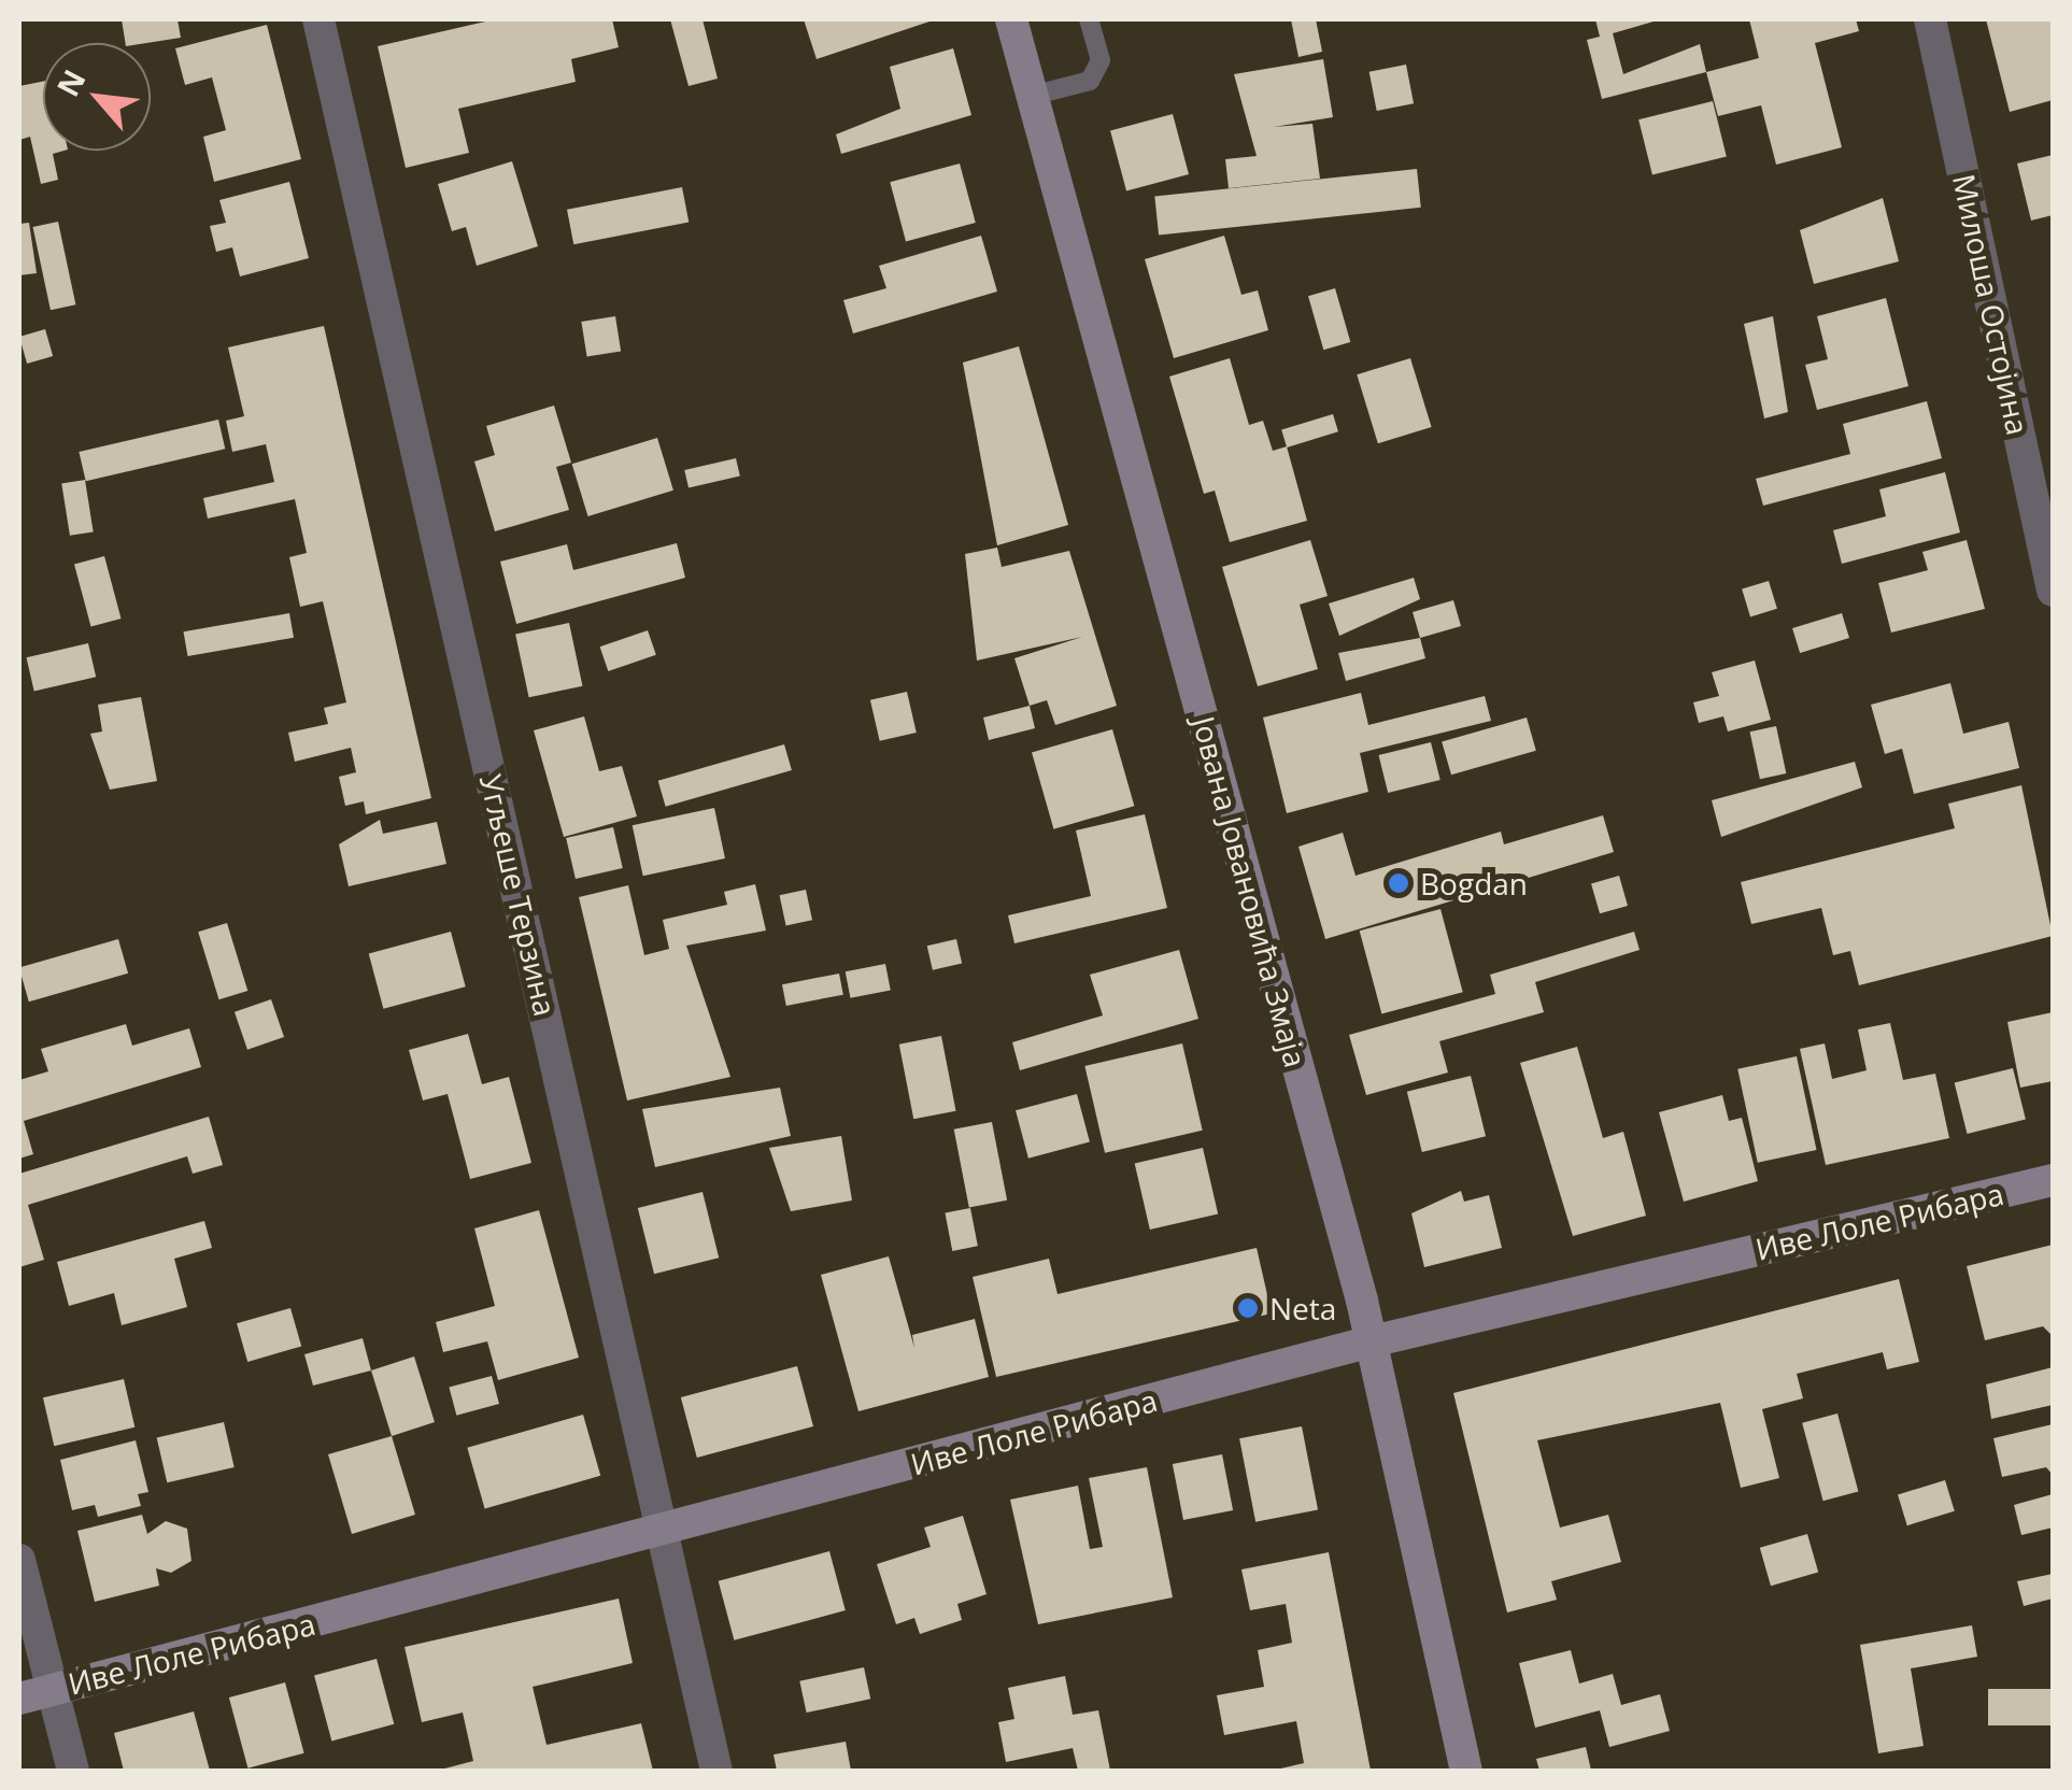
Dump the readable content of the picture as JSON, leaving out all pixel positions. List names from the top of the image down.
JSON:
{
  "streets": {
    "street": [
      "Милоша Остојина",
      "Јована Јовановића Змаја",
      "Угљеше Терзина",
      "Иве Лоле Рибара"
    ]
  },
  "crossings": [
    ["Јована Јовановића Змаја", "Иве Лоле Рибара"],
    ["Угљеше Терзина", "Иве Лоле Рибара"]
  ],
  "places": ["Bogdan", "Neta"],
  "north": "top left"
}
